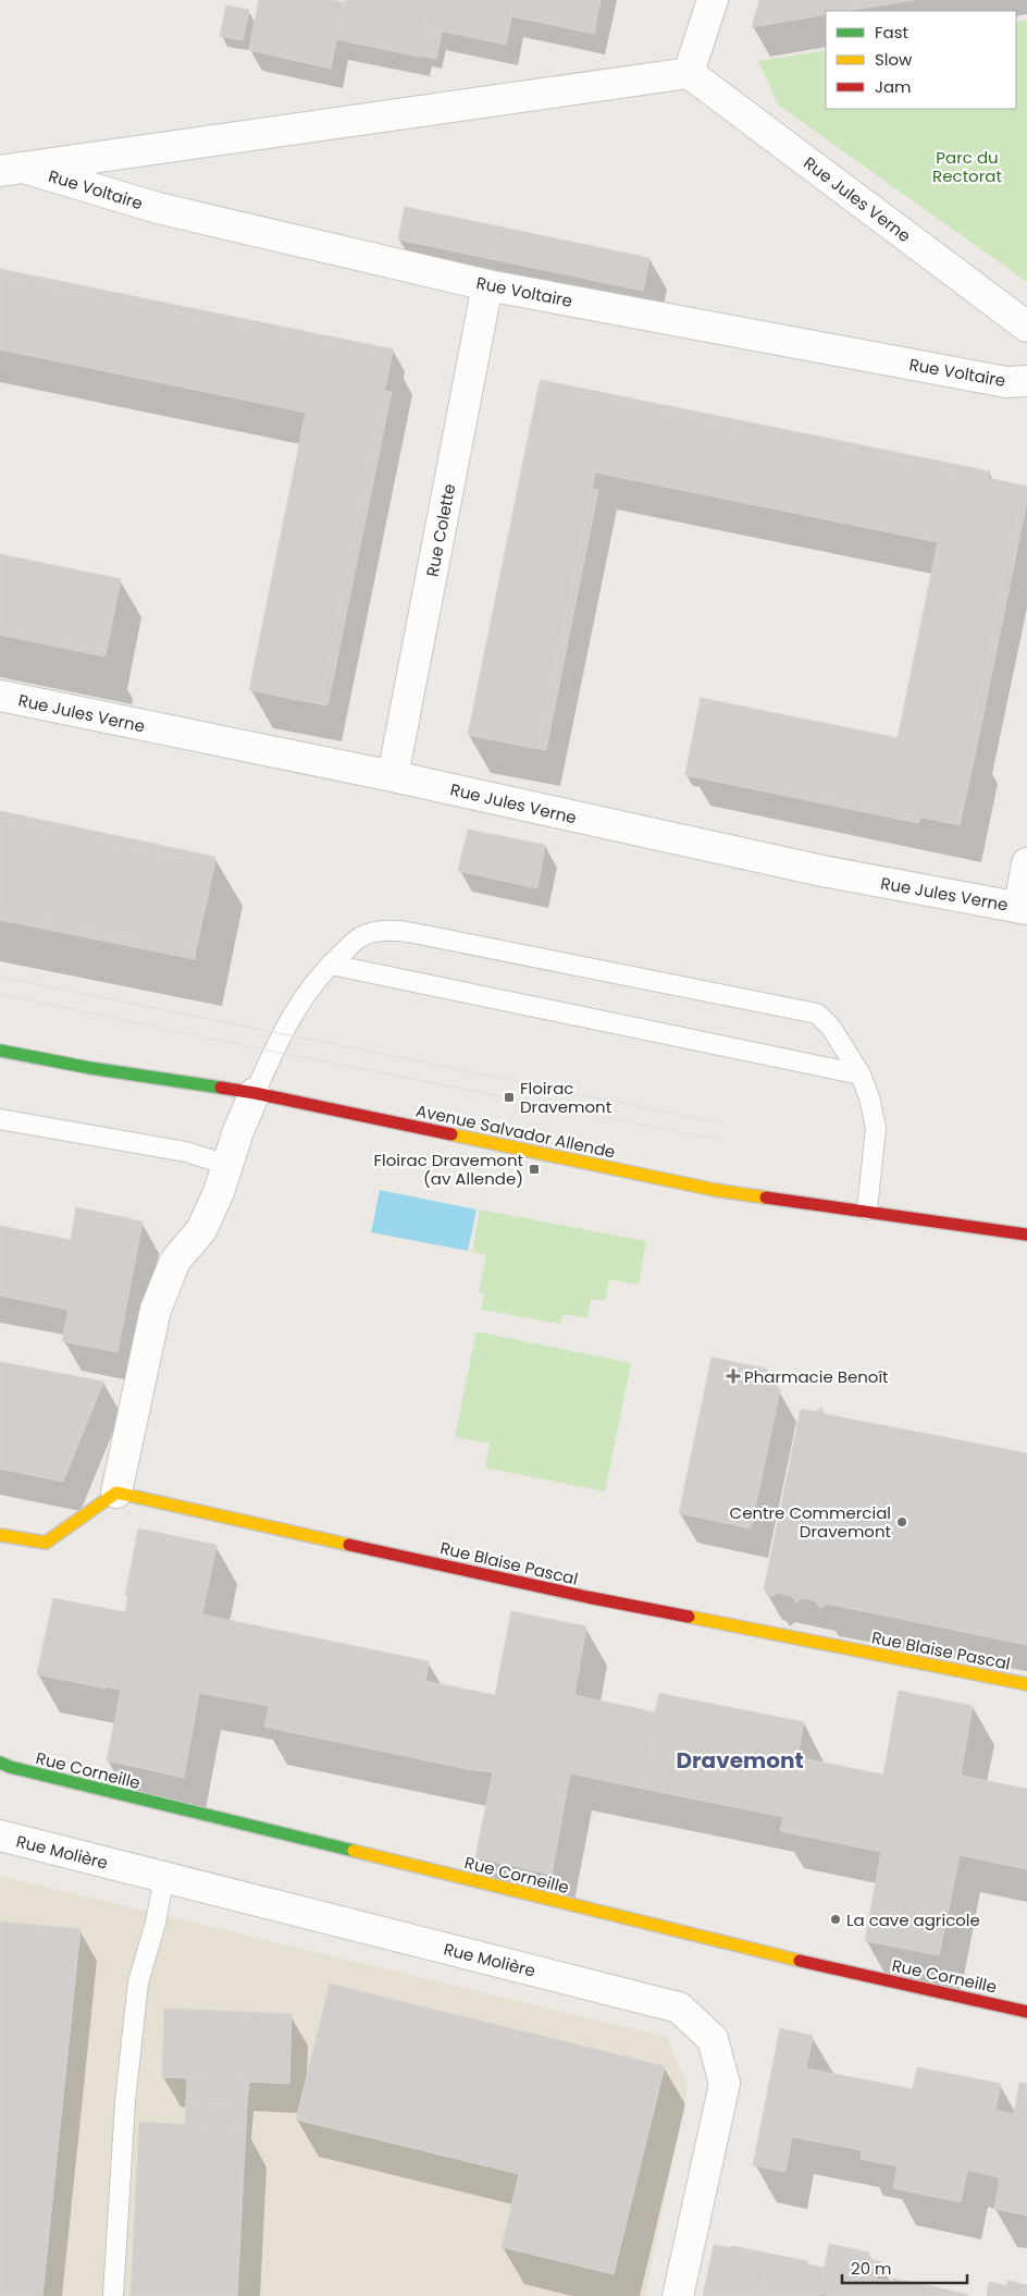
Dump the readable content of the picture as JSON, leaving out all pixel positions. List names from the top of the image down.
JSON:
{
  "streets": {
    "street": [
      "Rue Voltaire",
      "Rue Jules Verne",
      "Rue Colette",
      "Avenue Salvador Allende",
      "Rue Blaise Pascal",
      "Rue Corneille",
      "Rue Molière"
    ]
  },
  "crossings": [
    ["Rue Voltaire", "Rue Jules Verne"],
    ["Rue Voltaire", "Rue Colette"],
    ["Rue Jules Verne", "Rue Colette"]
  ],
  "districts": ["Dravemont"],
  "parks": ["Parc du Rectorat"],
  "places": {
    "transit": ["Floirac Dravemont", "Floirac Dravemont (av Allende)"],
    "health": ["Pharmacie Benoît"],
    "other": ["Centre Commercial Dravemont", "La cave agricole"]
  },
  "legend": ["Fast", "Slow", "Jam"],
  "scale_bar": "20 m"
}
